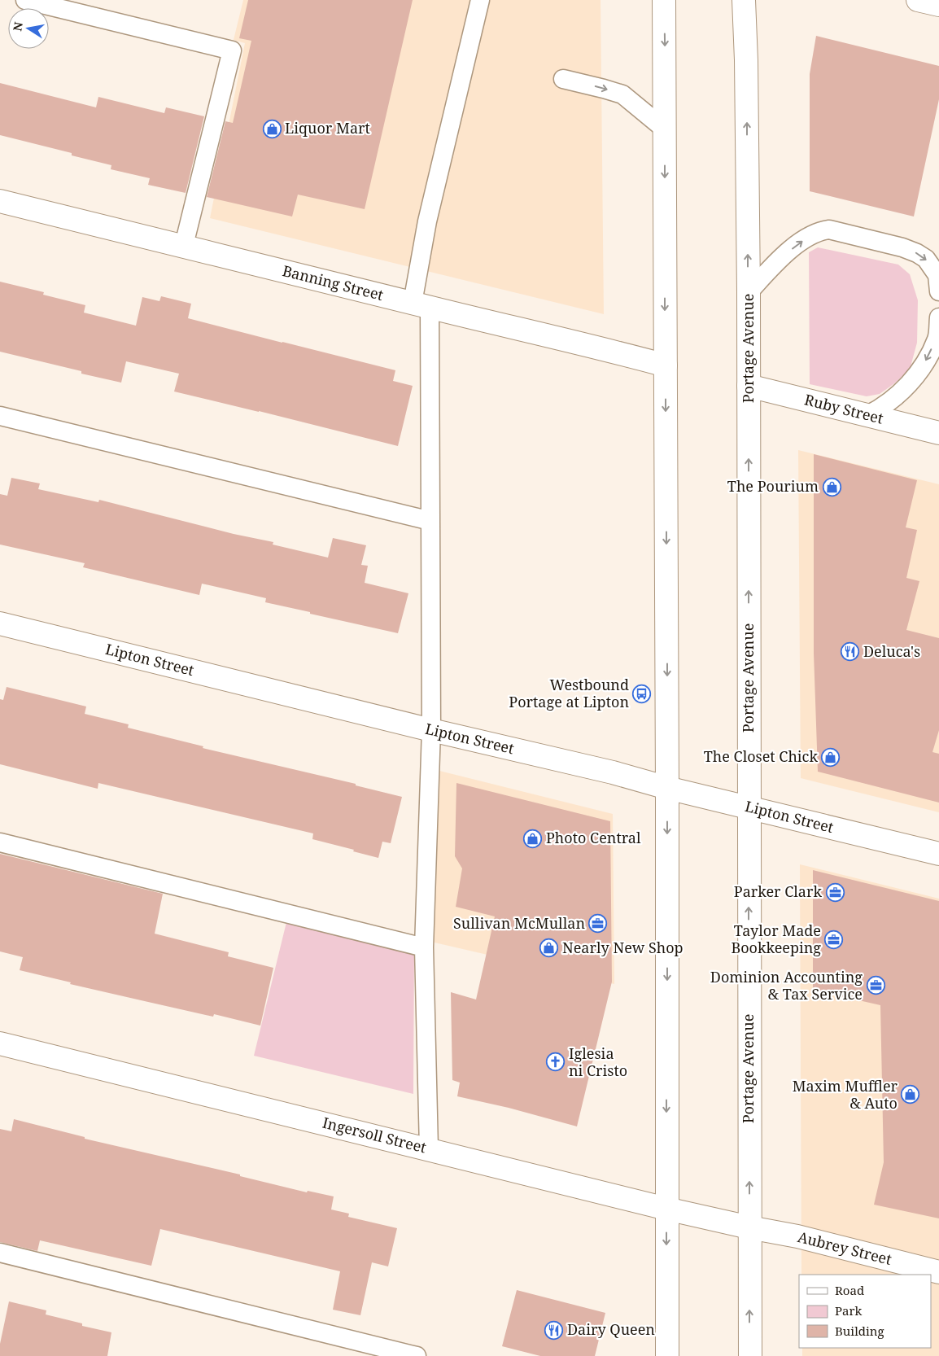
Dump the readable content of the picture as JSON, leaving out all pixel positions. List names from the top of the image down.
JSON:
{
  "streets": {
    "main road": [
      "Banning Street",
      "Portage Avenue",
      "Ruby Street",
      "Lipton Street",
      "Ingersoll Street",
      "Aubrey Street"
    ]
  },
  "crossings": [
    ["Portage Avenue", "Ruby Street"],
    ["Portage Avenue", "Lipton Street"],
    ["Portage Avenue", "Ingersoll Street"],
    ["Portage Avenue", "Aubrey Street"],
    ["Ingersoll Street", "Aubrey Street"]
  ],
  "places": {
    "shop": [
      "Liquor Mart",
      "The Pourium",
      "The Closet Chick",
      "Photo Central",
      "Nearly New Shop",
      "Maxim Muffler & Auto"
    ],
    "restaurant": ["Deluca's", "Dairy Queen"],
    "bus stop": ["Westbound Portage at Lipton"],
    "office": [
      "Parker Clark",
      "Sullivan McMullan",
      "Taylor Made Bookkeeping",
      "Dominion Accounting & Tax Service"
    ],
    "church": ["Iglesia ni Cristo"]
  },
  "legend": ["Road", "Park", "Building"],
  "north": "left"
}
